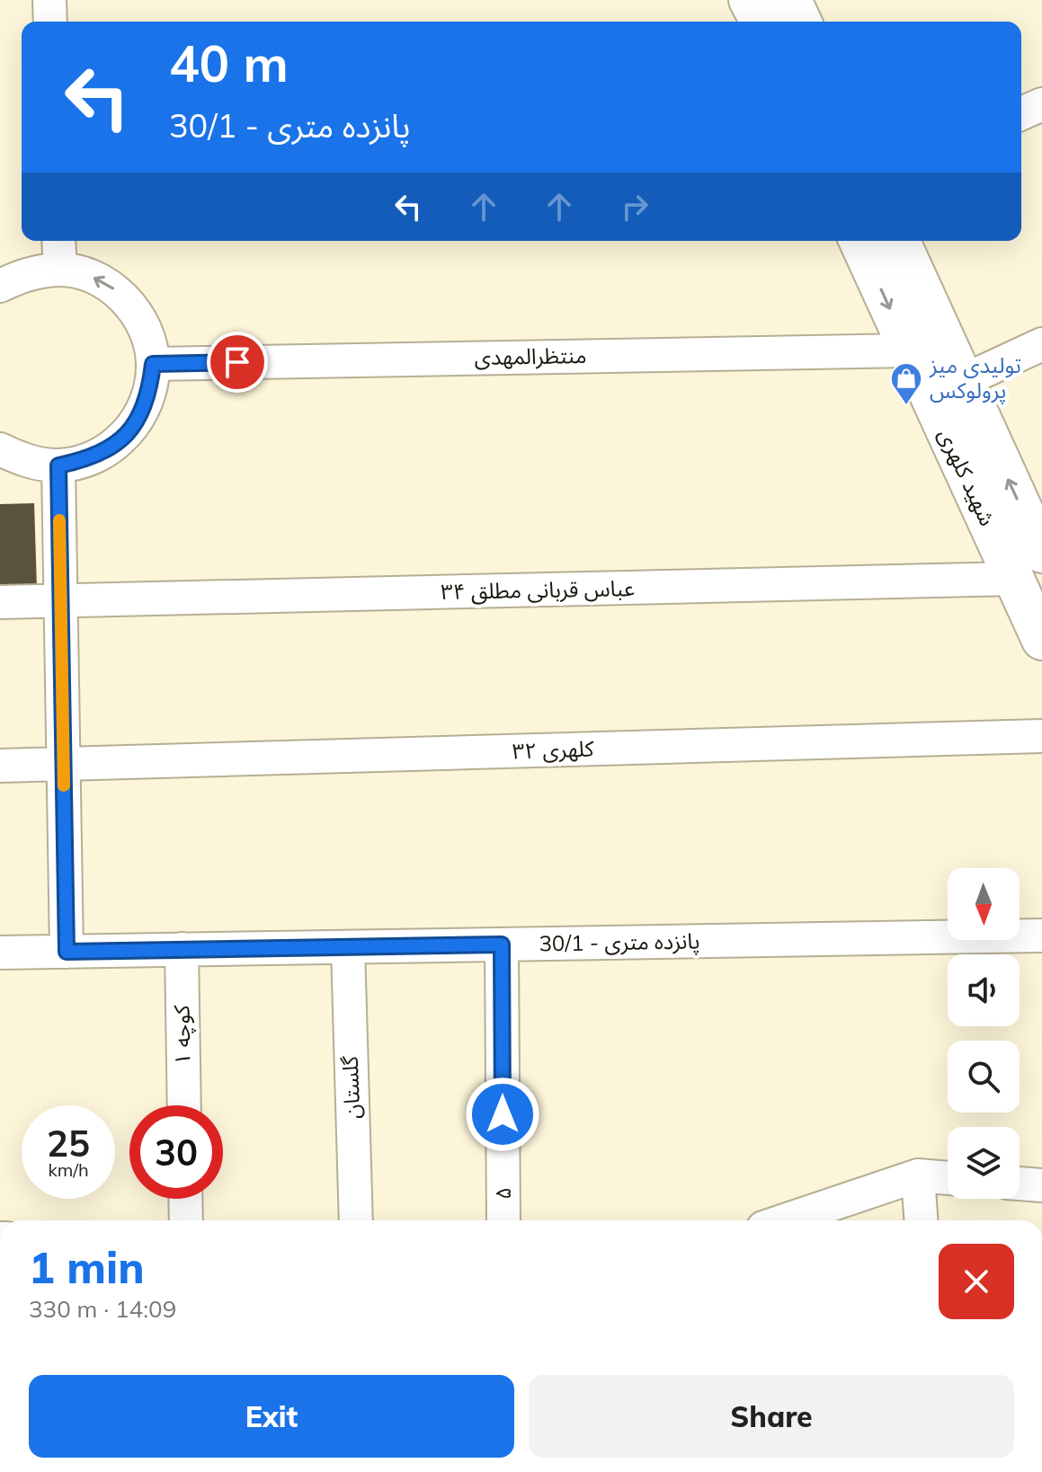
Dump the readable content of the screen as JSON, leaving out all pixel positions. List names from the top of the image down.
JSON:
{
  "streets": {
    "main road": ["شهید کلهری"],
    "street": [
      "منتظرالمهدی",
      "عباس قربانی مطلق ۳۴",
      "کلهری ۳۲",
      "30/1 - پانزده متری",
      "کوچه ۱",
      "گلستان",
      "۵"
    ]
  },
  "crossings": [
    ["منتظرالمهدی", "شهید کلهری"],
    ["شهید کلهری", "عباس قربانی مطلق ۳۴"],
    ["30/1 - پانزده متری", "کوچه ۱"],
    ["30/1 - پانزده متری", "گلستان"],
    ["30/1 - پانزده متری", "۵"]
  ],
  "places": {
    "shop": ["تولیدی میز پرولوکس"]
  },
  "north": "bottom",
  "page": {
    "turn": ["40 m", "30/1 - پانزده متری"],
    "speed": "25 km/h",
    "limit": "30",
    "heading": ["1 min", "330 m · 14:09"],
    "buttons": ["Exit", "Share"]
  }
}
